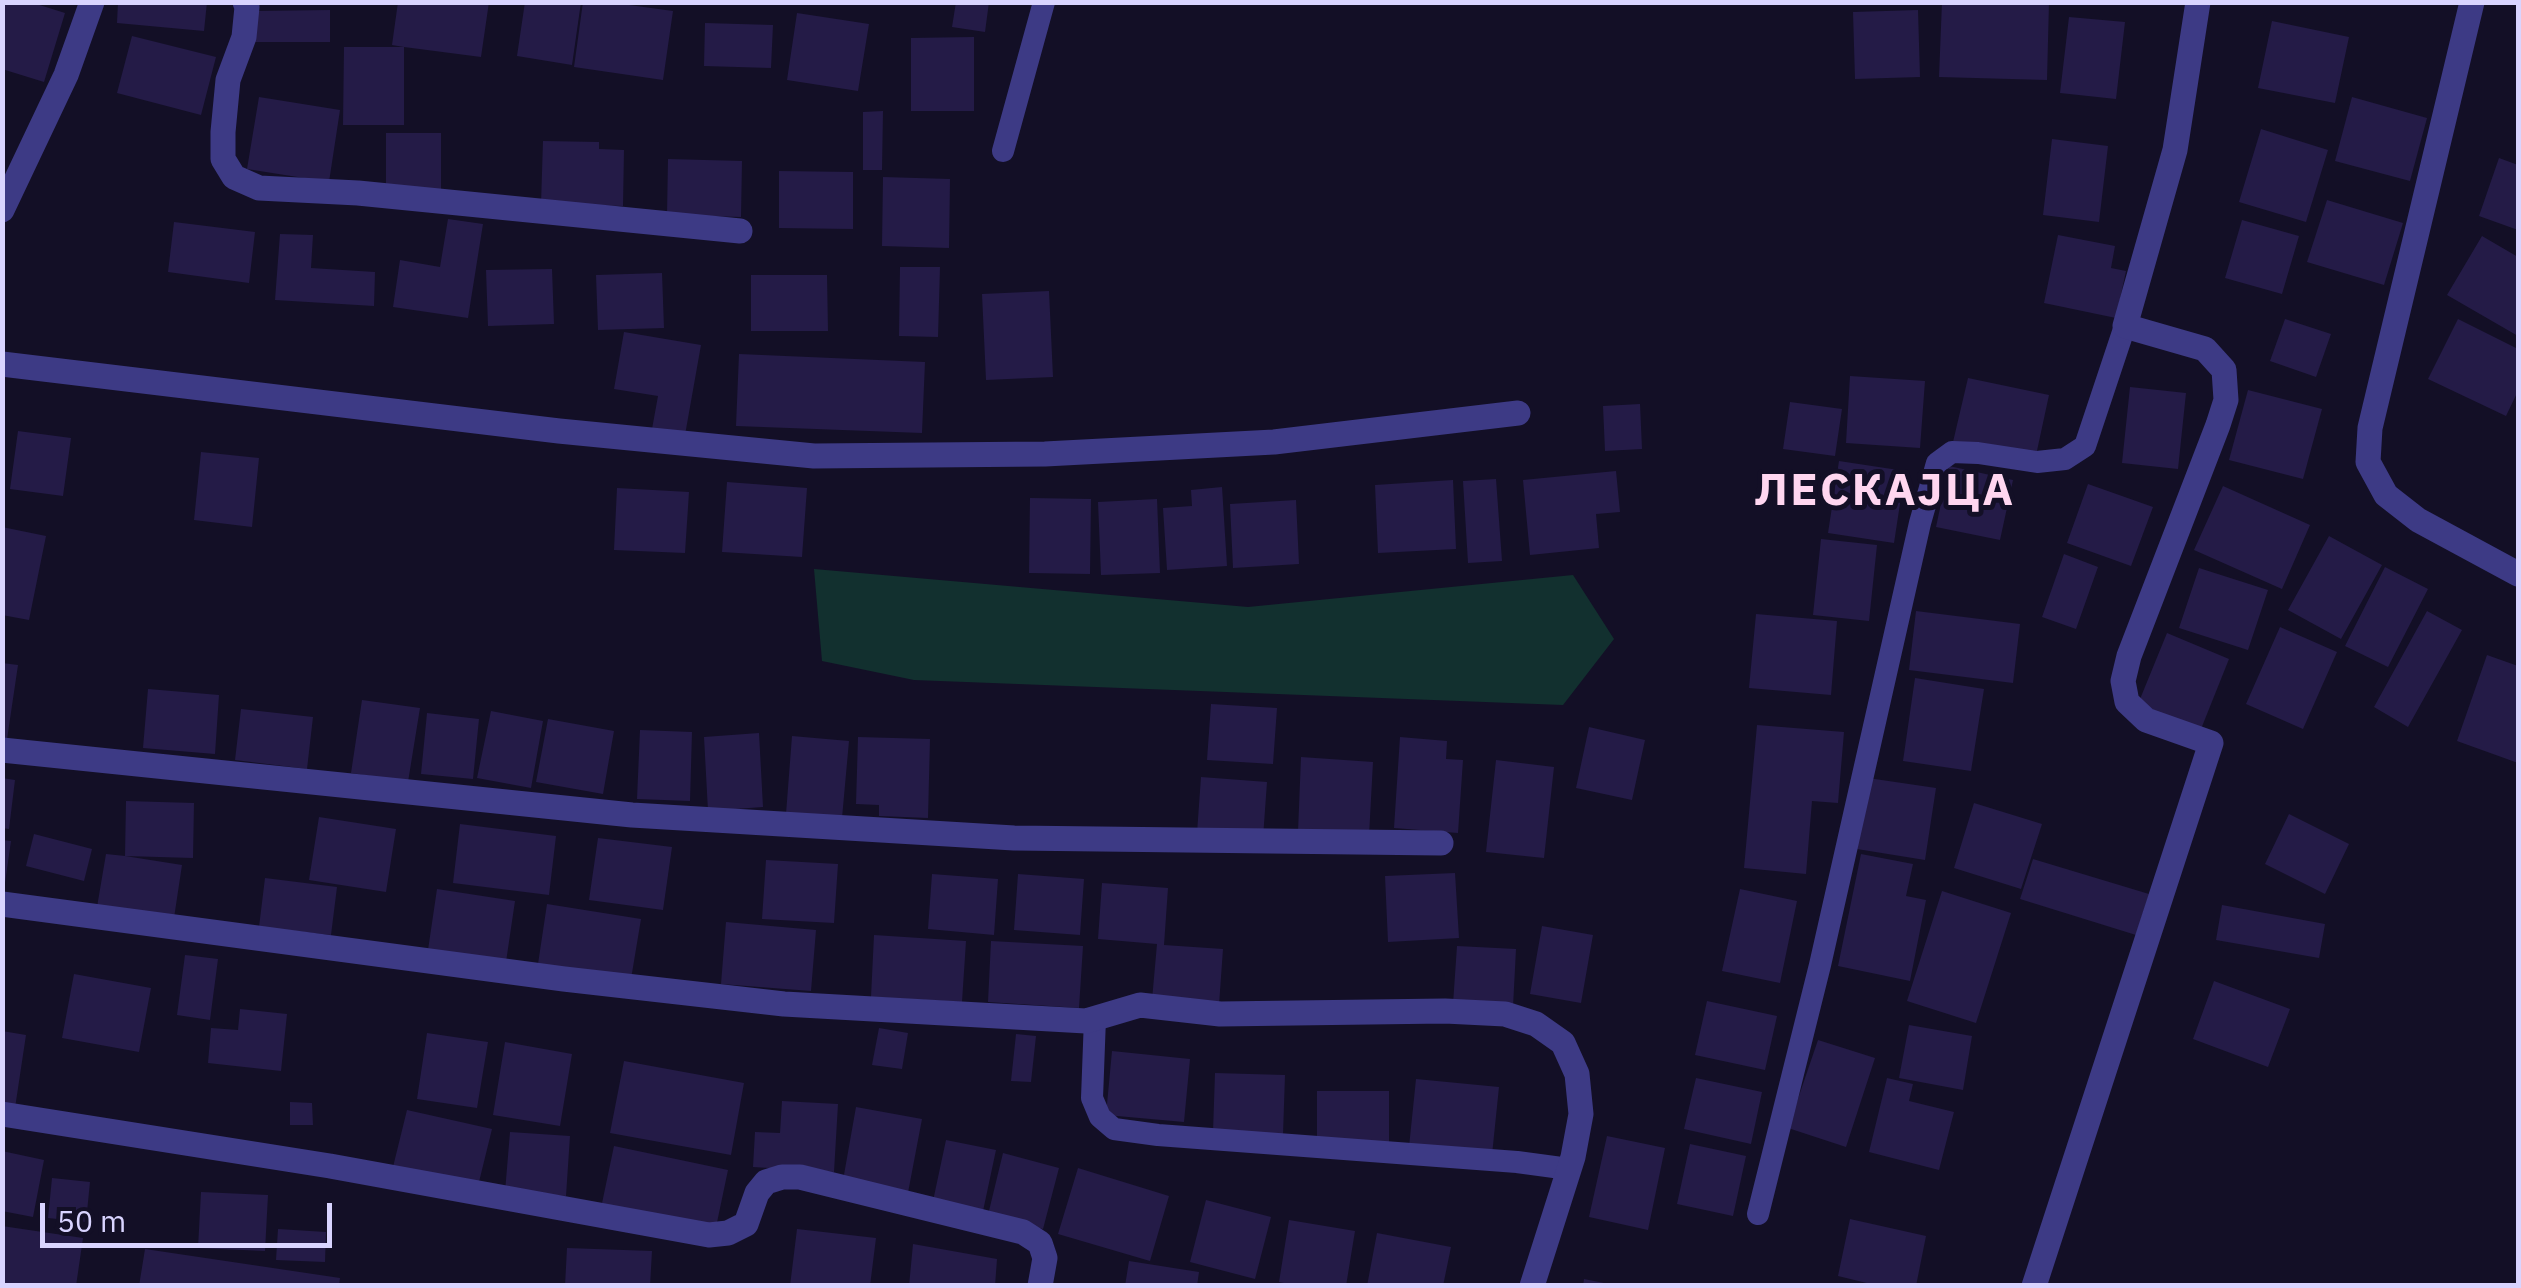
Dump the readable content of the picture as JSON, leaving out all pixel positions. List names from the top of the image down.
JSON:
{
  "districts": ["ЛЕСКАЈЦА"],
  "scale_bar": "50 m"
}
